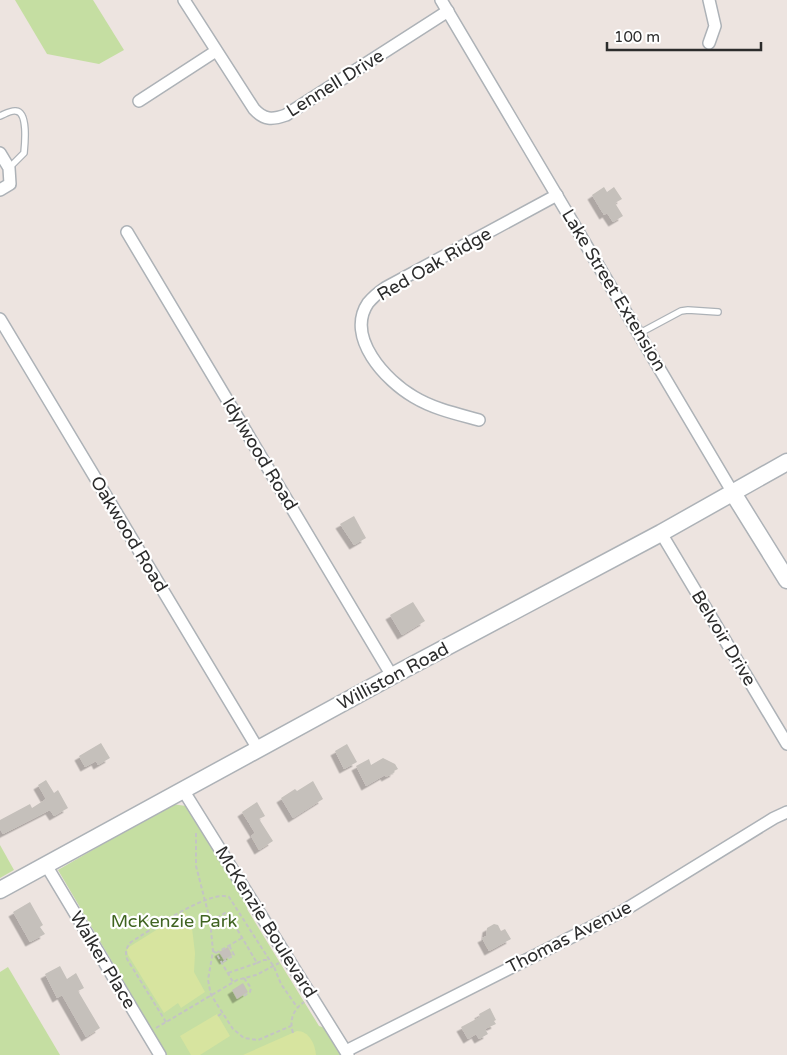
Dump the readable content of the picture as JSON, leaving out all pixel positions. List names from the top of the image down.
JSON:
{
  "streets": {
    "main road": ["Lake Street Extension", "Williston Road"],
    "street": [
      "Lennell Drive",
      "Red Oak Ridge",
      "Idylwood Road",
      "Oakwood Road",
      "Belvoir Drive",
      "McKenzie Boulevard",
      "Thomas Avenue",
      "Walker Place"
    ]
  },
  "crossings": [
    ["Lennell Drive", "Lake Street Extension"],
    ["Red Oak Ridge", "Lake Street Extension"],
    ["Lake Street Extension", "Williston Road"],
    ["Idylwood Road", "Williston Road"],
    ["Oakwood Road", "Williston Road"],
    ["Belvoir Drive", "Williston Road"],
    ["Williston Road", "McKenzie Boulevard"],
    ["Williston Road", "Walker Place"],
    ["McKenzie Boulevard", "Thomas Avenue"]
  ],
  "parks": ["McKenzie Park"],
  "scale_bar": "100 m"
}
